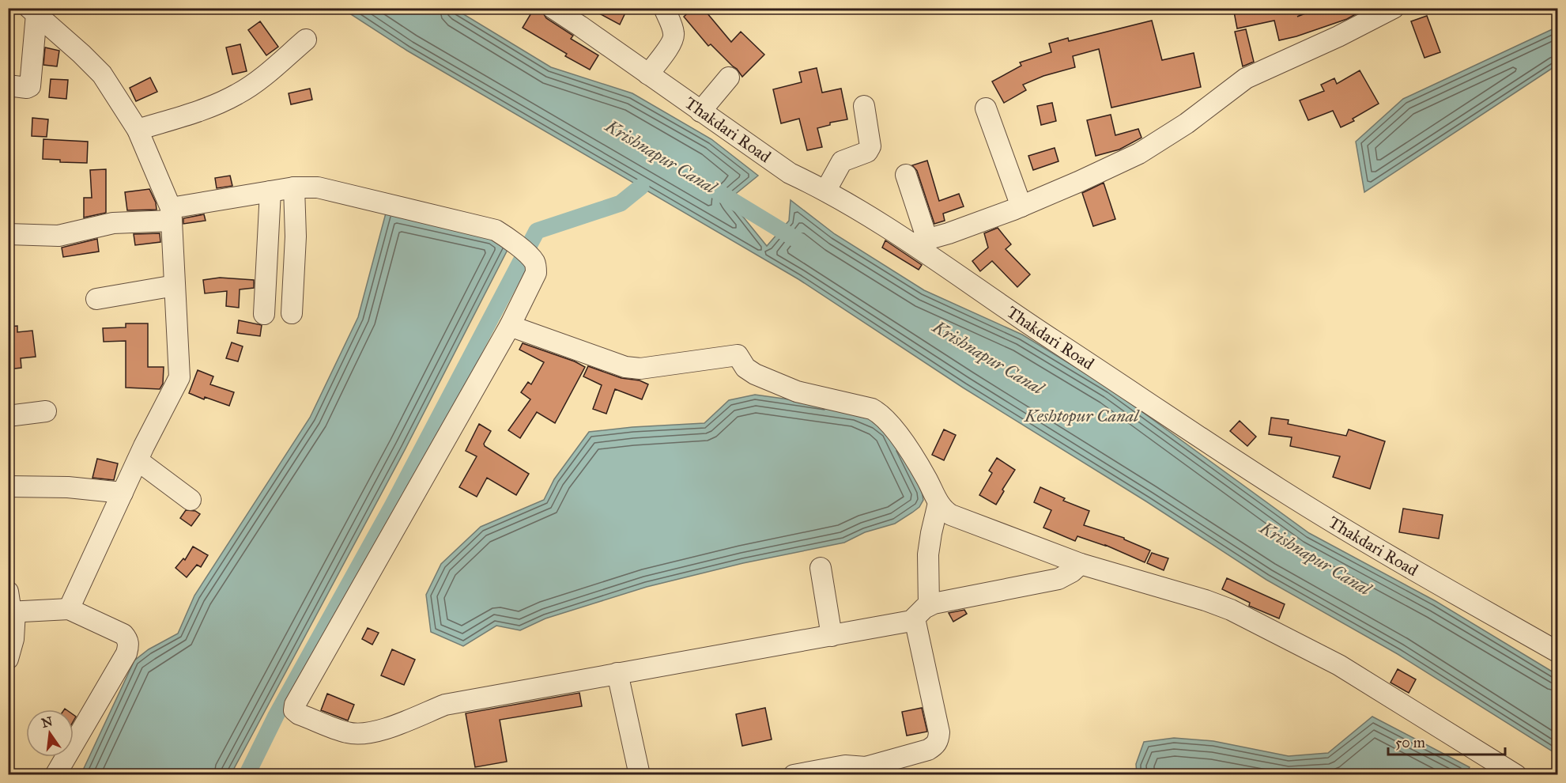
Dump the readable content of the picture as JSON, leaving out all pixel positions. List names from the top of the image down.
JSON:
{
  "streets": {
    "street": ["Thakdari Road"]
  },
  "water": ["Krishnapur Canal", "Keshtopur Canal"],
  "scale_bar": "50 m",
  "north": "top"
}
